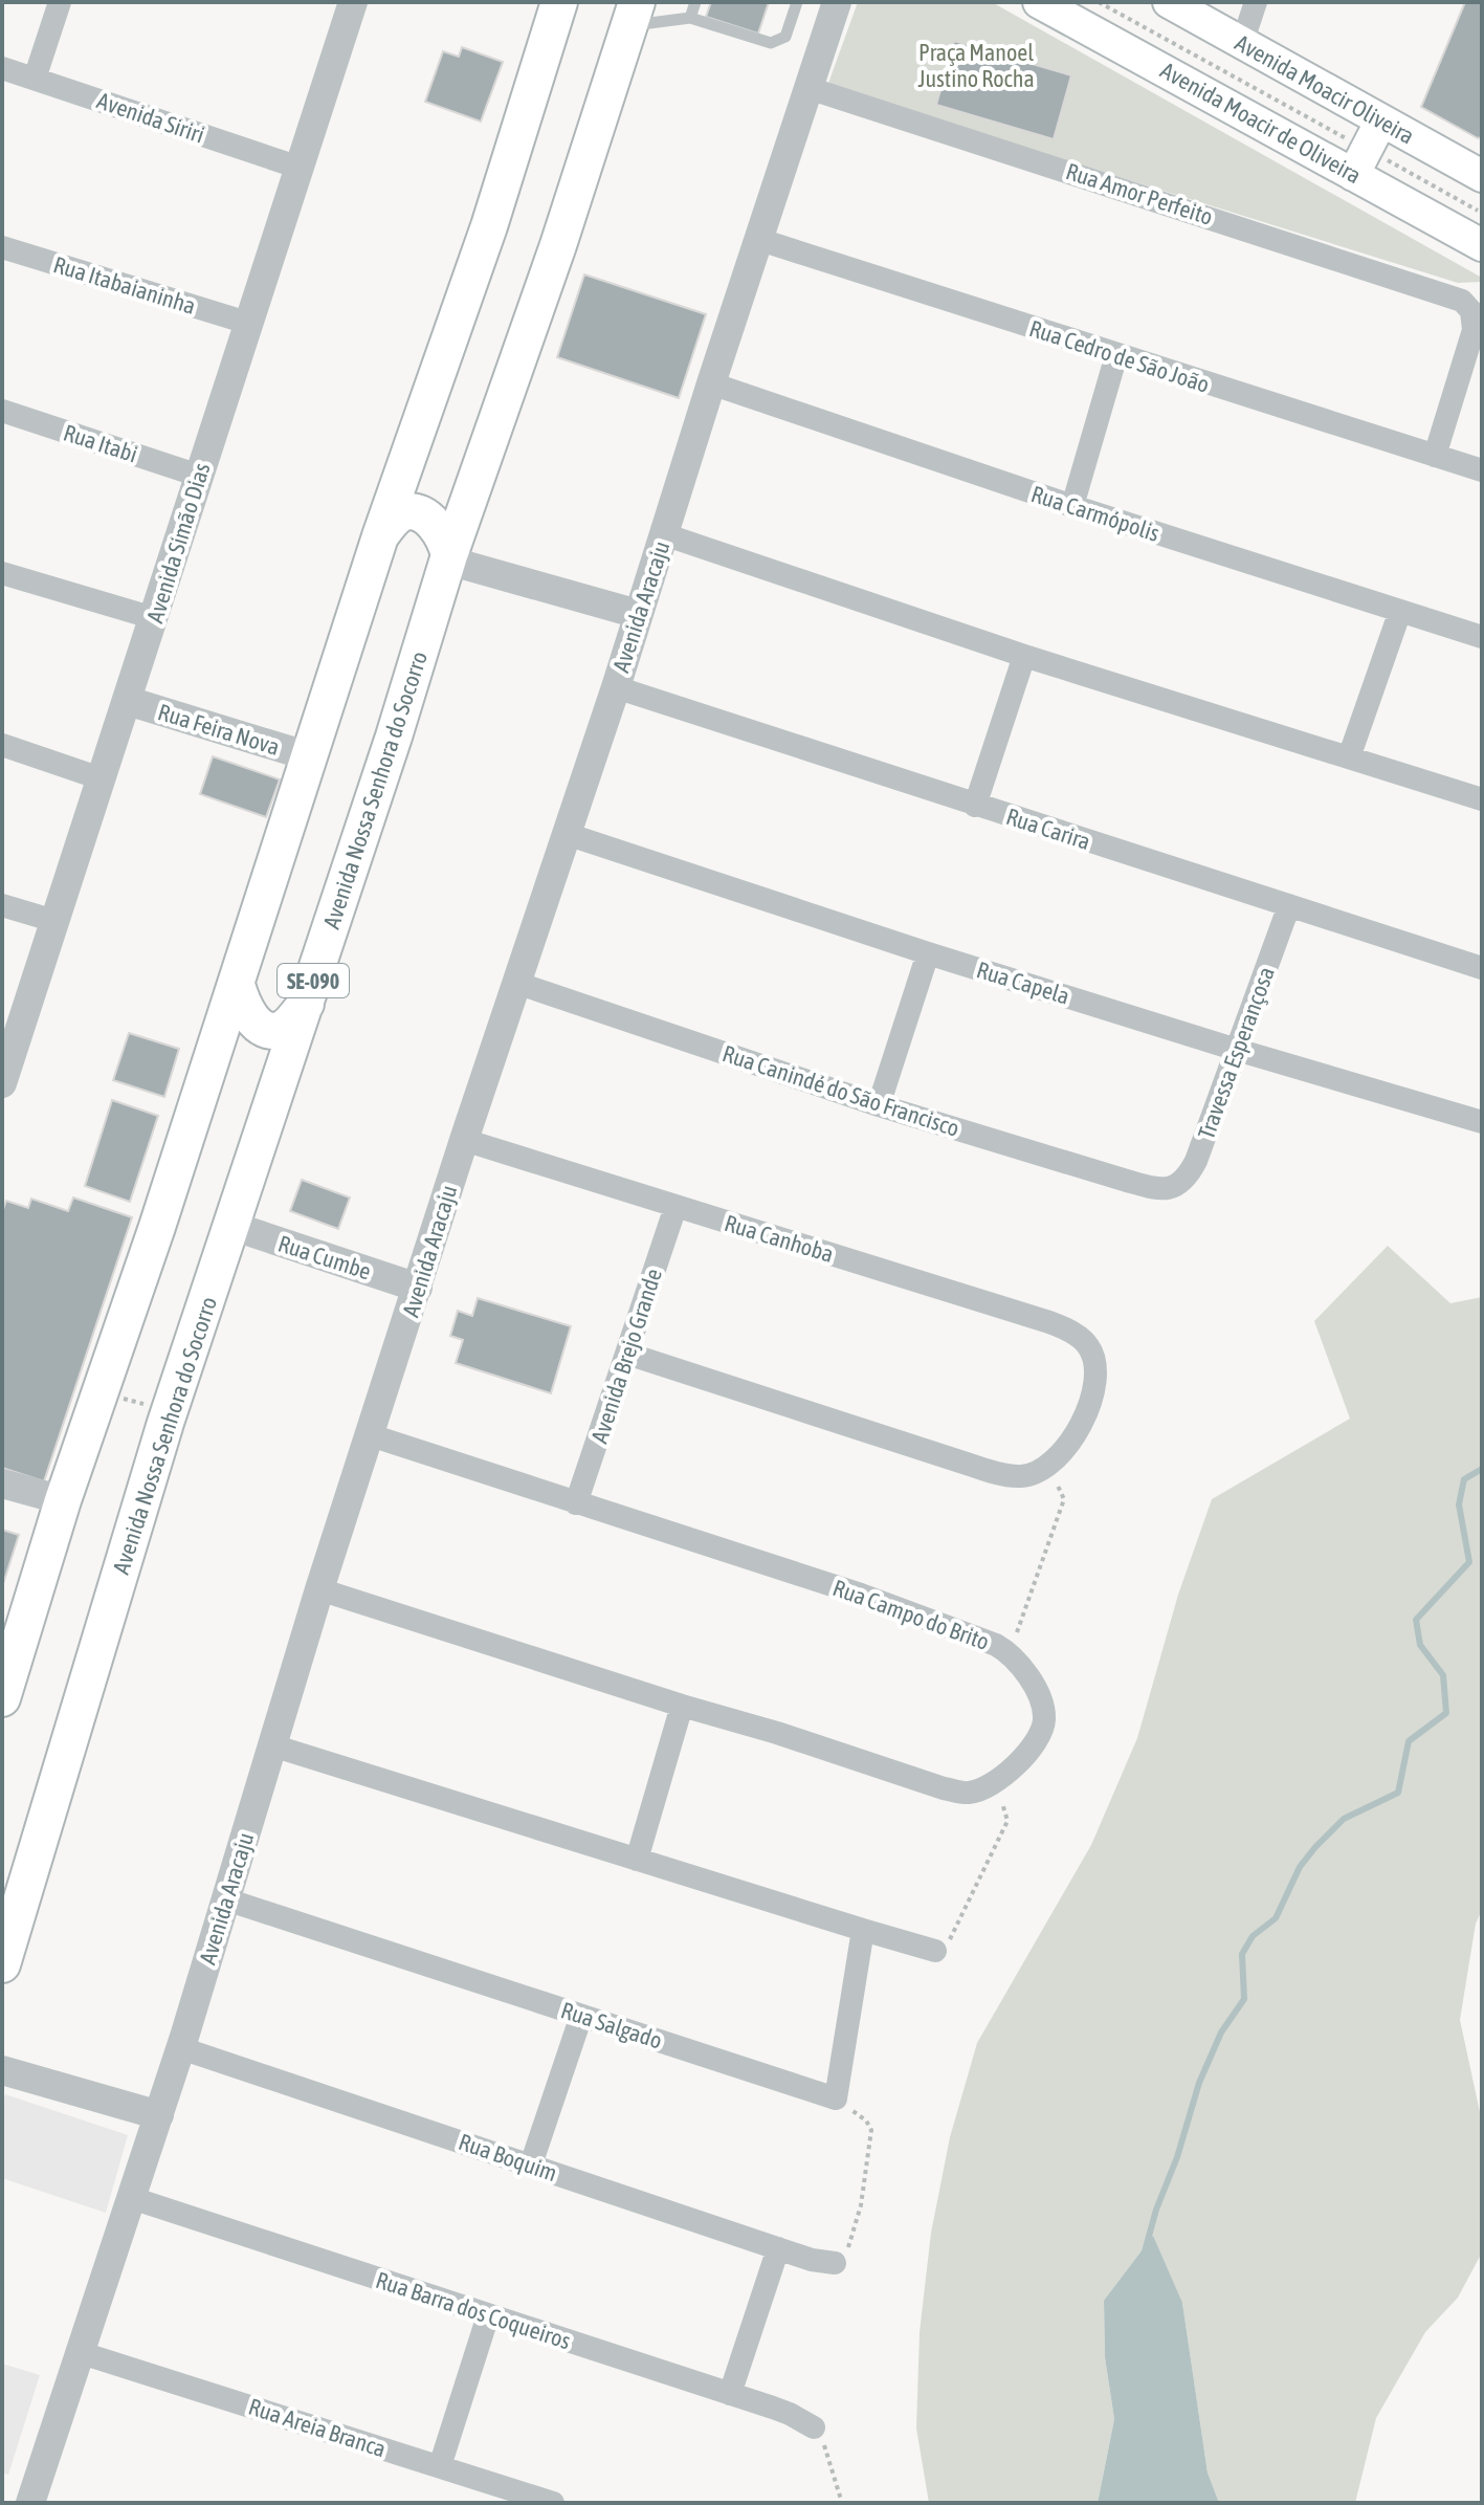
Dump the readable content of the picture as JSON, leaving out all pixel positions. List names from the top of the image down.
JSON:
{
  "streets": {
    "main road": [
      "Avenida Moacir Oliveira",
      "Avenida Moacir de Oliveira",
      "Avenida Nossa Senhora do Socorro",
      "SE-090"
    ],
    "street": [
      "Avenida Siriri",
      "Rua Amor Perfeito",
      "Rua Itabaianinha",
      "Rua Cedro de São João",
      "Rua Itabi",
      "Rua Carmópolis",
      "Avenida Simão Dias",
      "Avenida Aracaju",
      "Rua Feira Nova",
      "Rua Carira",
      "Rua Capela",
      "Travessa Esperançosa",
      "Rua Canindé do São Francisco",
      "Rua Canhoba",
      "Rua Cumbe",
      "Avenida Brejo Grande",
      "Rua Campo do Brito",
      "Rua Salgado",
      "Rua Boquim",
      "Rua Barra dos Coqueiros",
      "Rua Areia Branca"
    ]
  },
  "crossings": [
    ["Avenida Siriri", "Avenida Simão Dias"],
    ["Rua Amor Perfeito", "Rua Cedro de São João"],
    ["Rua Amor Perfeito", "Avenida Aracaju"],
    ["Rua Itabaianinha", "Avenida Simão Dias"],
    ["Rua Cedro de São João", "Avenida Aracaju"],
    ["Rua Itabi", "Avenida Simão Dias"],
    ["Rua Carmópolis", "Avenida Aracaju"],
    ["Avenida Simão Dias", "Rua Feira Nova"],
    ["Avenida Aracaju", "Rua Carira"],
    ["Avenida Aracaju", "Rua Capela"],
    ["Avenida Aracaju", "Rua Canindé do São Francisco"],
    ["Avenida Aracaju", "Rua Canhoba"],
    ["Avenida Aracaju", "Rua Cumbe"],
    ["Avenida Aracaju", "Rua Campo do Brito"],
    ["Avenida Aracaju", "Rua Salgado"],
    ["Avenida Aracaju", "Rua Boquim"],
    ["Avenida Aracaju", "Rua Barra dos Coqueiros"],
    ["Avenida Aracaju", "Rua Areia Branca"],
    ["Rua Feira Nova", "SE-090"],
    ["Avenida Nossa Senhora do Socorro", "Rua Cumbe"],
    ["Rua Carira", "Travessa Esperançosa"],
    ["Rua Capela", "Travessa Esperançosa"],
    ["Travessa Esperançosa", "Rua Canindé do São Francisco"],
    ["Rua Canhoba", "Avenida Brejo Grande"],
    ["Avenida Brejo Grande", "Rua Campo do Brito"]
  ],
  "parks": ["Praça Manoel Justino Rocha"]
}
